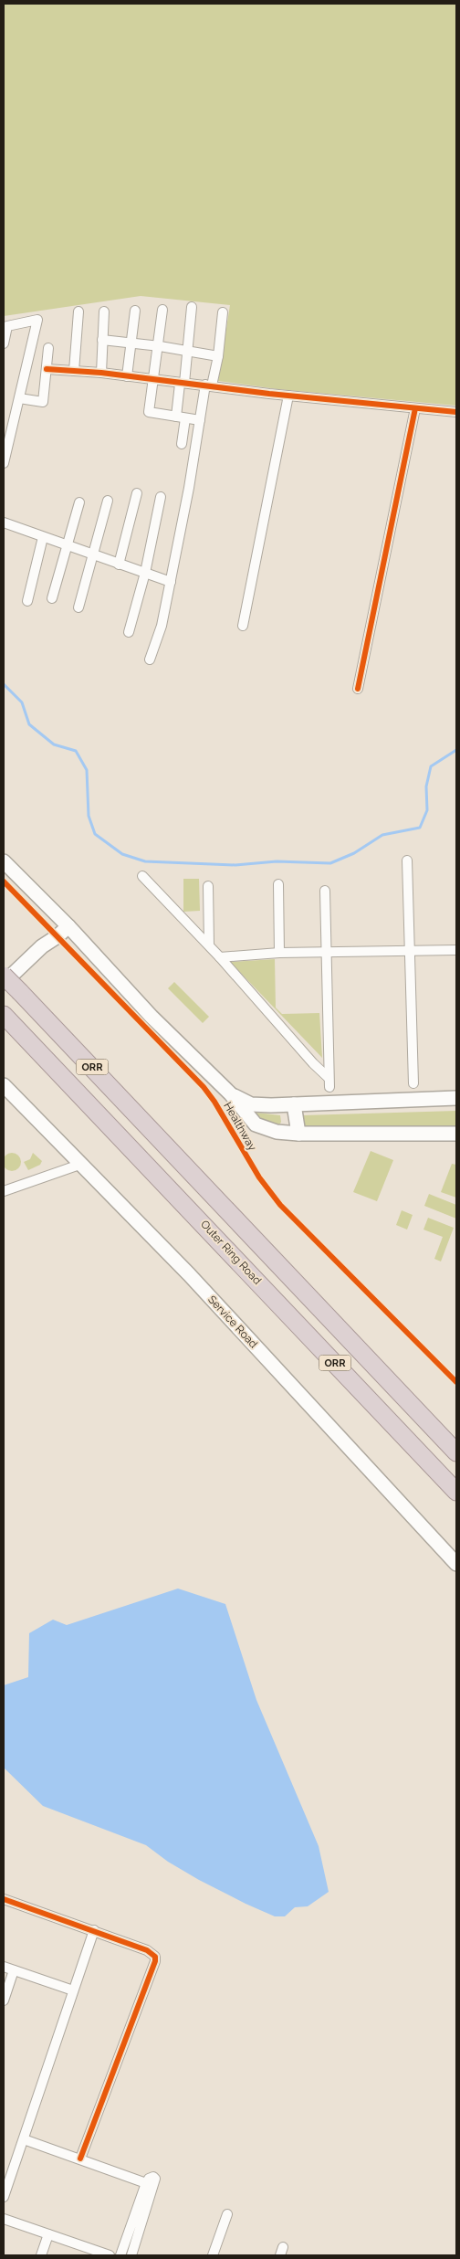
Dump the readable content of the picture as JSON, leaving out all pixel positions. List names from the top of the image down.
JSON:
{
  "streets": {
    "highway": ["ORR", "Outer Ring Road"],
    "main road": ["Service Road"],
    "cycle path": ["Healthway"]
  }
}
